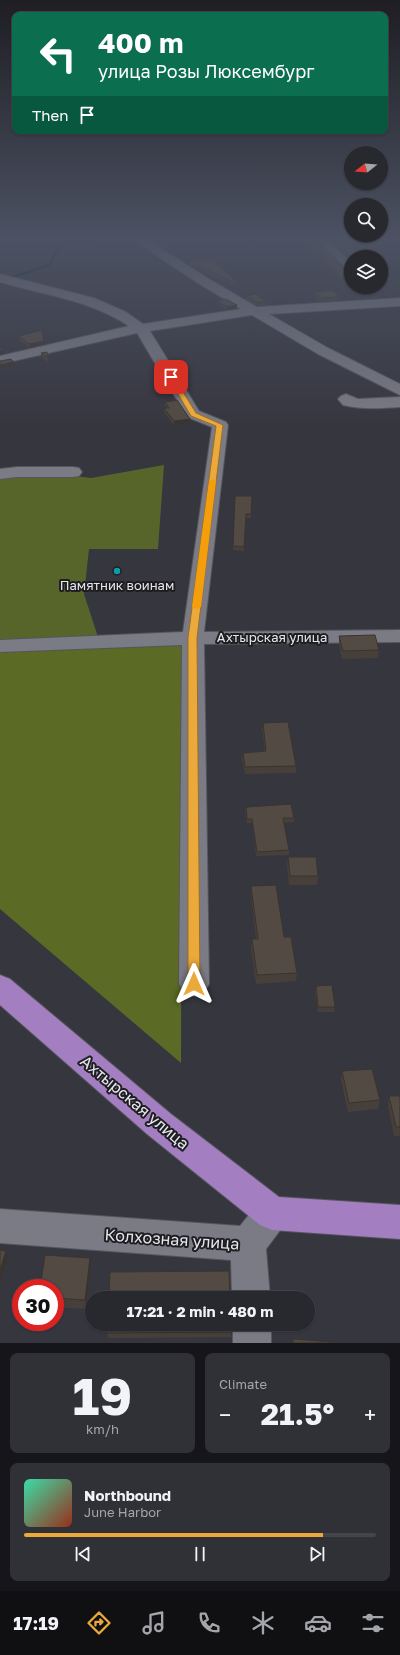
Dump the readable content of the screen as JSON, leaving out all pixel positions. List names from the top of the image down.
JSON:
{
  "streets": {
    "highway": ["Ахтырская улица"],
    "street": ["Колхозная улица"]
  },
  "crossings": [
    ["Ахтырская улица", "Колхозная улица"]
  ],
  "places": ["Памятник воинам"],
  "north": "left",
  "page": {
    "turn": ["400 m", "улица Розы Люксембург"],
    "then": "Then",
    "limit": "30",
    "trip": "17:21 · 2 min · 480 m",
    "tile": [
      ["19", "km/h"],
      "Climate"
    ],
    "heat": ["−", "21.5°", "+"],
    "song": ["Northbound", "June Harbor"],
    "tabs": "17:19"
  }
}
